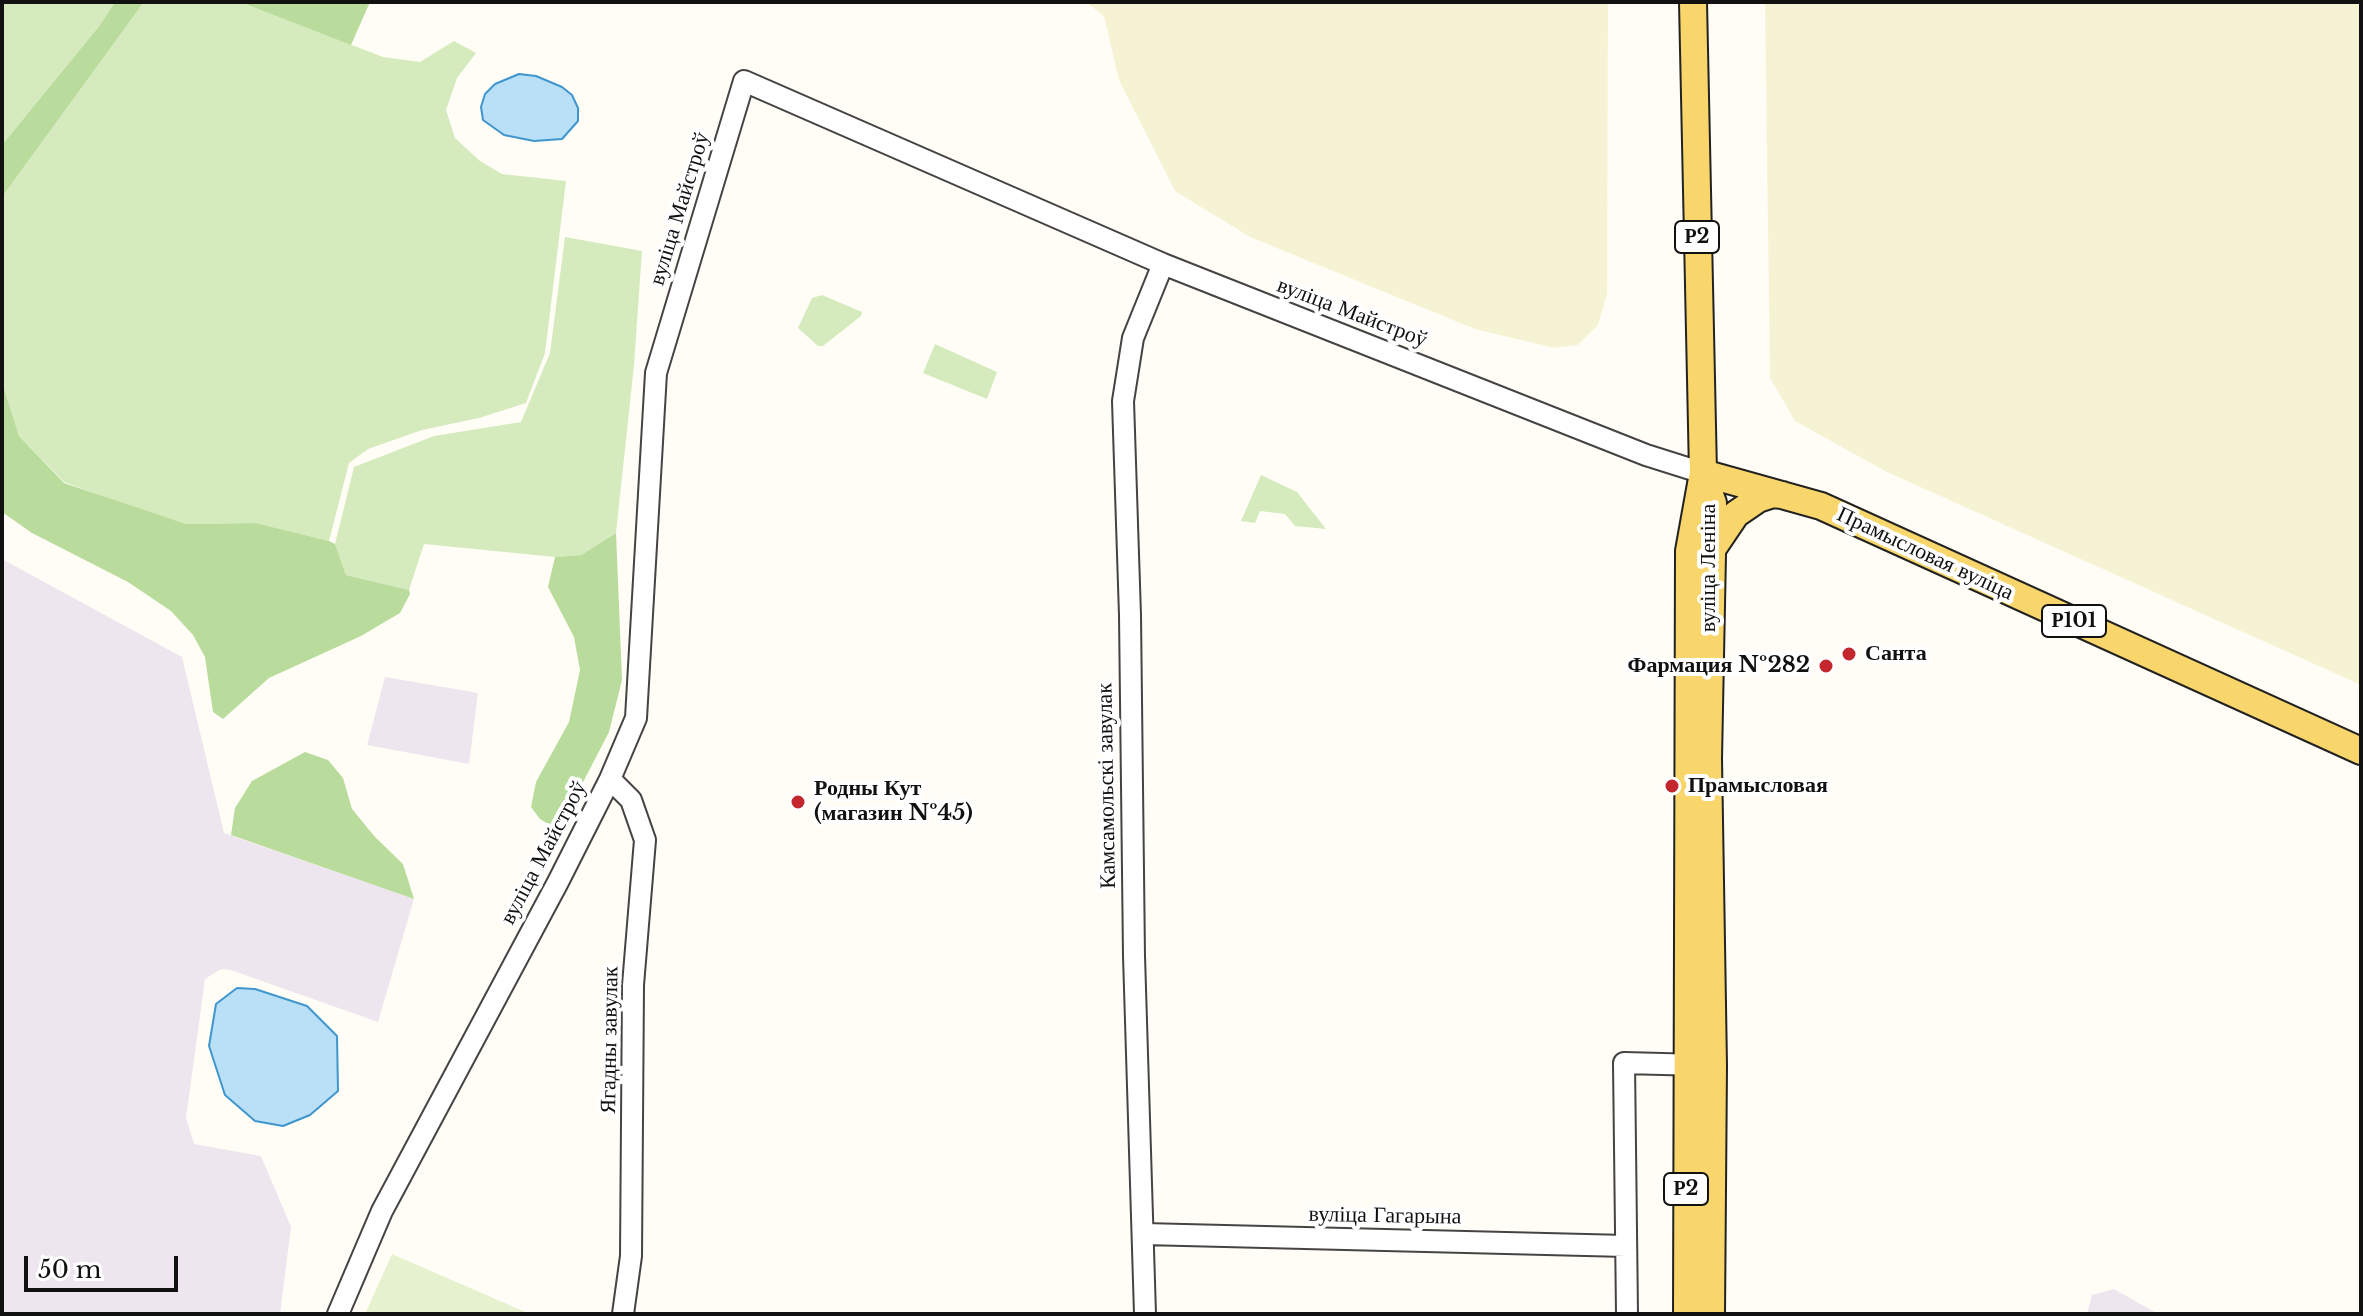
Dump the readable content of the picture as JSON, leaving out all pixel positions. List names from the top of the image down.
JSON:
{
  "streets": {
    "main road": [
      "Р2",
      "Прамысловая вуліца",
      "вуліца Леніна",
      "Р101"
    ],
    "street": [
      "вуліца Майстроў",
      "Камсамольскі завулак",
      "Ягадны завулак",
      "вуліца Гагарына"
    ]
  },
  "crossings": [
    ["вуліца Майстроў", "Р2"],
    ["вуліца Майстроў", "Прамысловая вуліца"],
    ["вуліца Майстроў", "вуліца Леніна"],
    ["вуліца Майстроў", "Камсамольскі завулак"],
    ["вуліца Майстроў", "Ягадны завулак"],
    ["Р2", "Прамысловая вуліца"],
    ["Р2", "вуліца Леніна"],
    ["Прамысловая вуліца", "вуліца Леніна"],
    ["Камсамольскі завулак", "вуліца Гагарына"]
  ],
  "places": [
    "Санта",
    "Фармация №282",
    "Прамысловая",
    "Родны Кут (магазин №45)"
  ],
  "scale_bar": "50 m"
}
